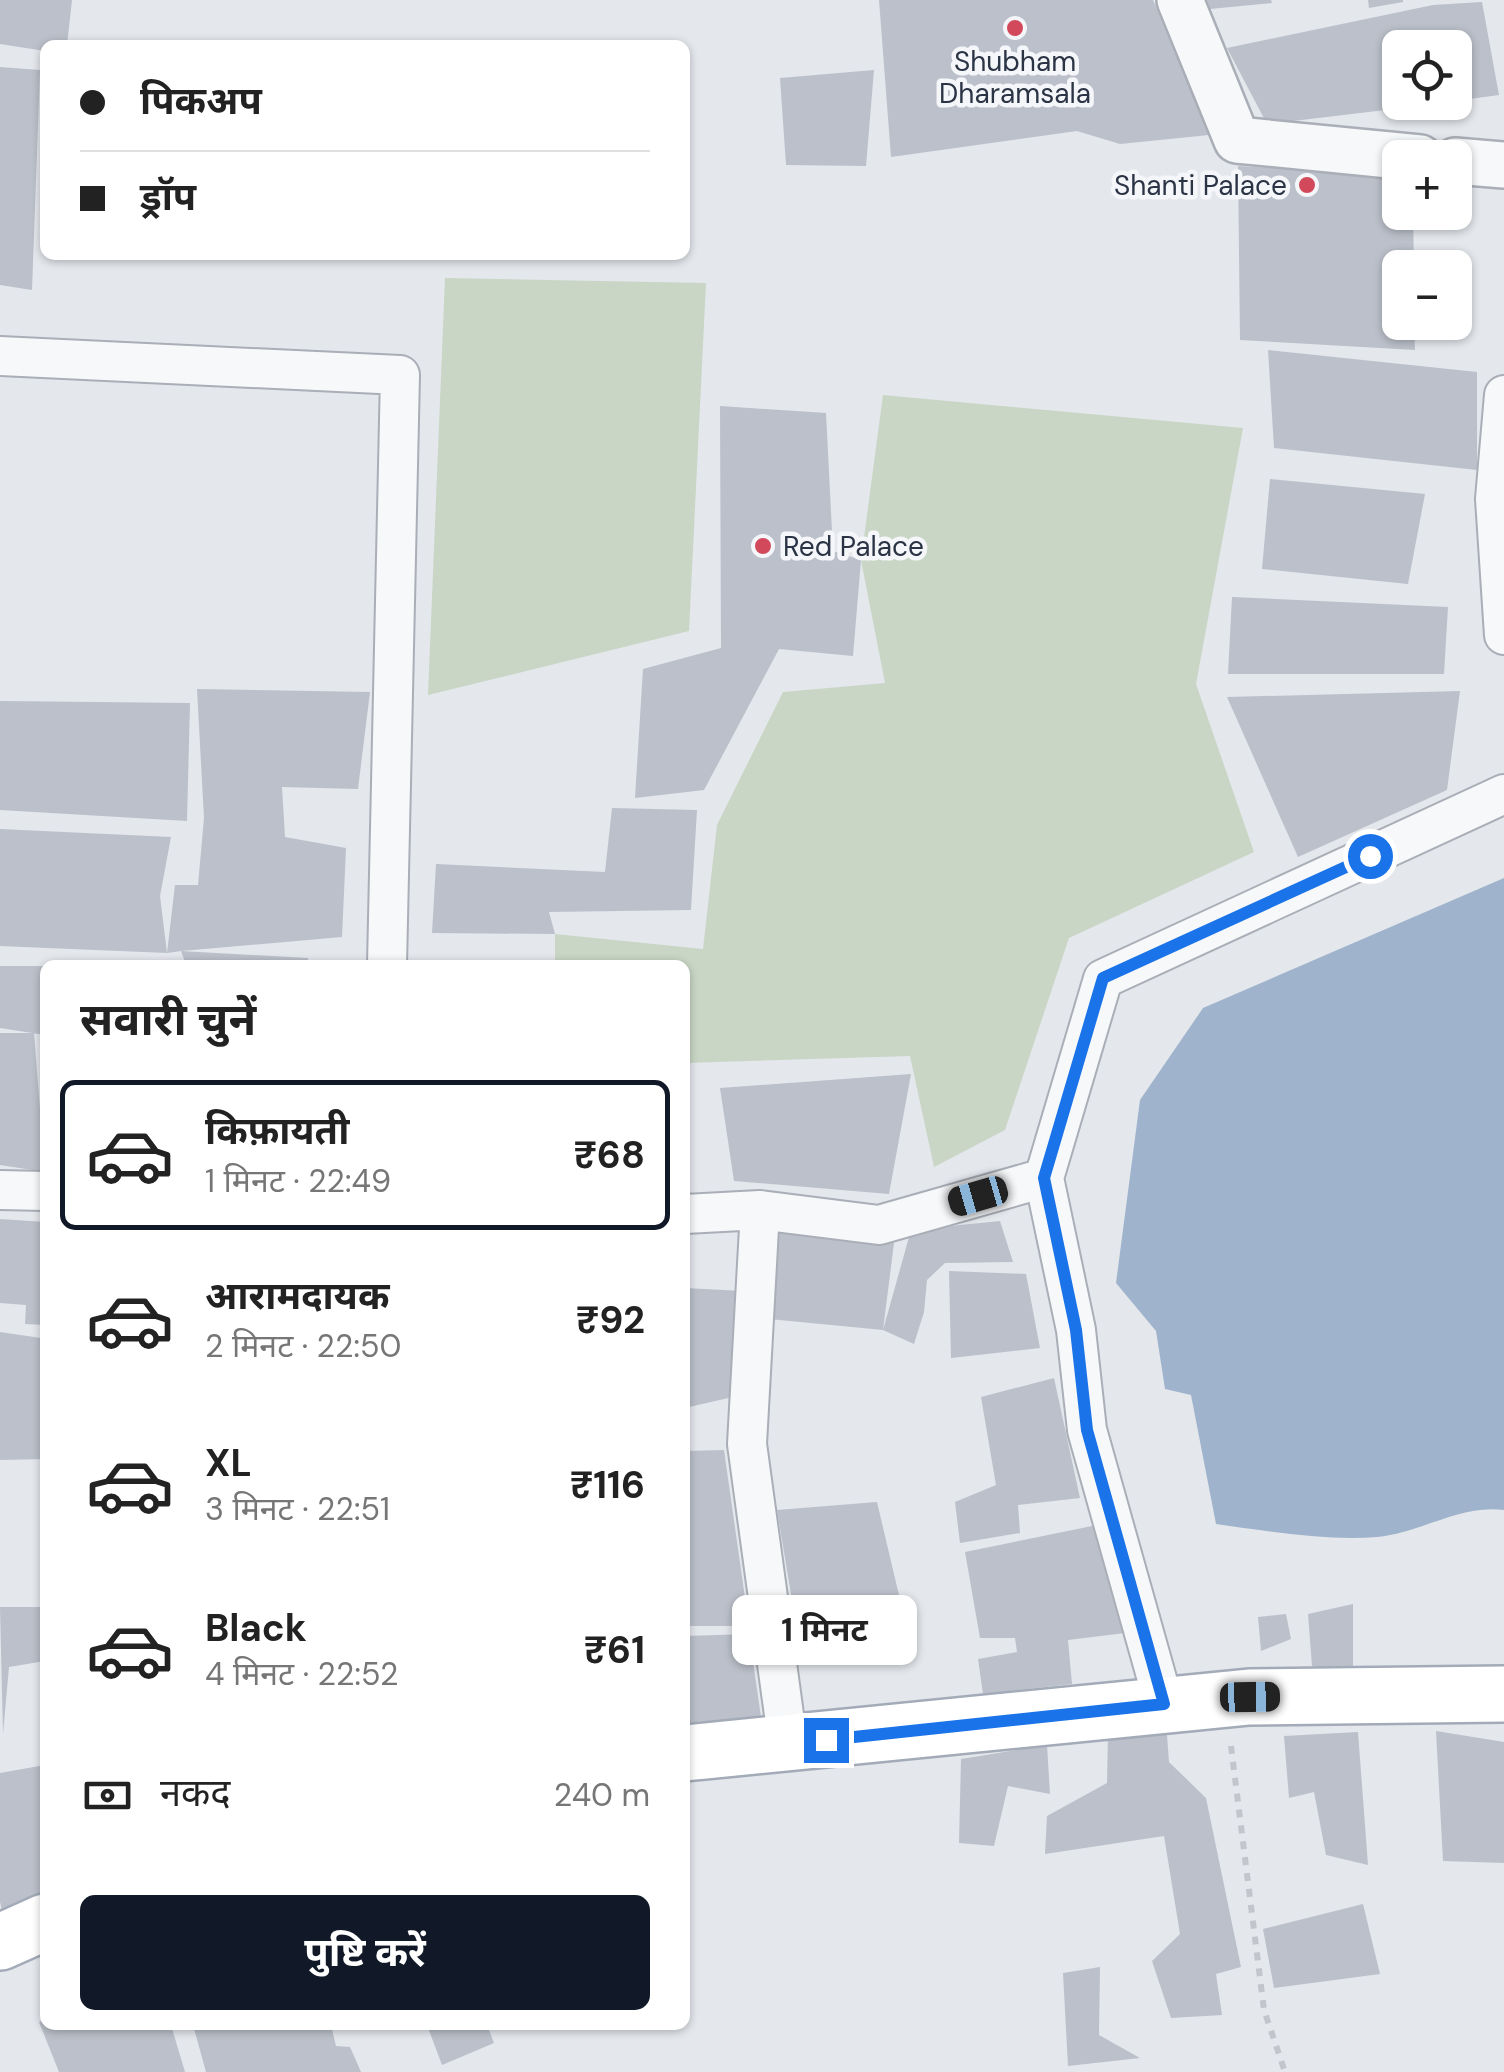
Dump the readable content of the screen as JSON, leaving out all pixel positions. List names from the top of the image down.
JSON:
{
  "places": ["Shubham Dharamsala", "Shanti Palace", "Red Palace"],
  "page": {
    "map_buttons": ["+", "−"],
    "banner": ["पिकअप", "ड्रॉप"],
    "heading": "सवारी चुनें",
    "list": [
      {
        "name": "किफ़ायती",
        "note": "1 मिनट · 22:49",
        "value": "₹68"
      },
      {
        "name": "आरामदायक",
        "note": "2 मिनट · 22:50",
        "value": "₹92"
      },
      {
        "name": "XL",
        "note": "3 मिनट · 22:51",
        "value": "₹116"
      },
      {
        "name": "Black",
        "note": "4 मिनट · 22:52",
        "value": "₹61"
      }
    ],
    "bubble": "1 मिनट",
    "pay": ["नकद", "240 m"],
    "buttons": "पुष्टि करें"
  }
}
